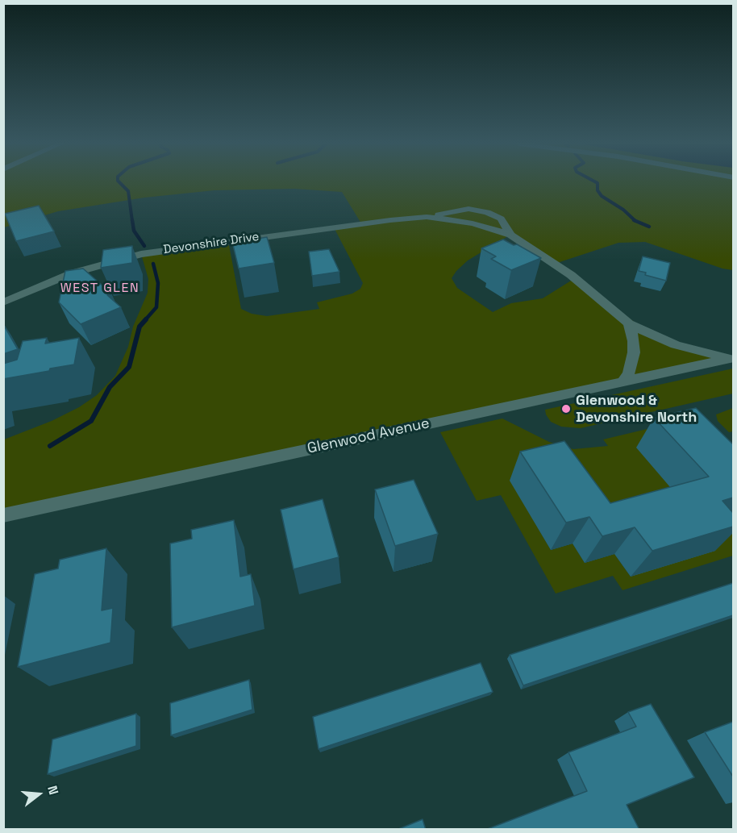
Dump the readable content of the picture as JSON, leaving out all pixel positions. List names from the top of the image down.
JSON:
{
  "streets": {
    "street": ["Devonshire Drive", "Glenwood Avenue"]
  },
  "crossings": [
    ["Devonshire Drive", "Glenwood Avenue"]
  ],
  "districts": ["WEST GLEN"],
  "places": ["Glenwood & Devonshire North"],
  "north": "right"
}
